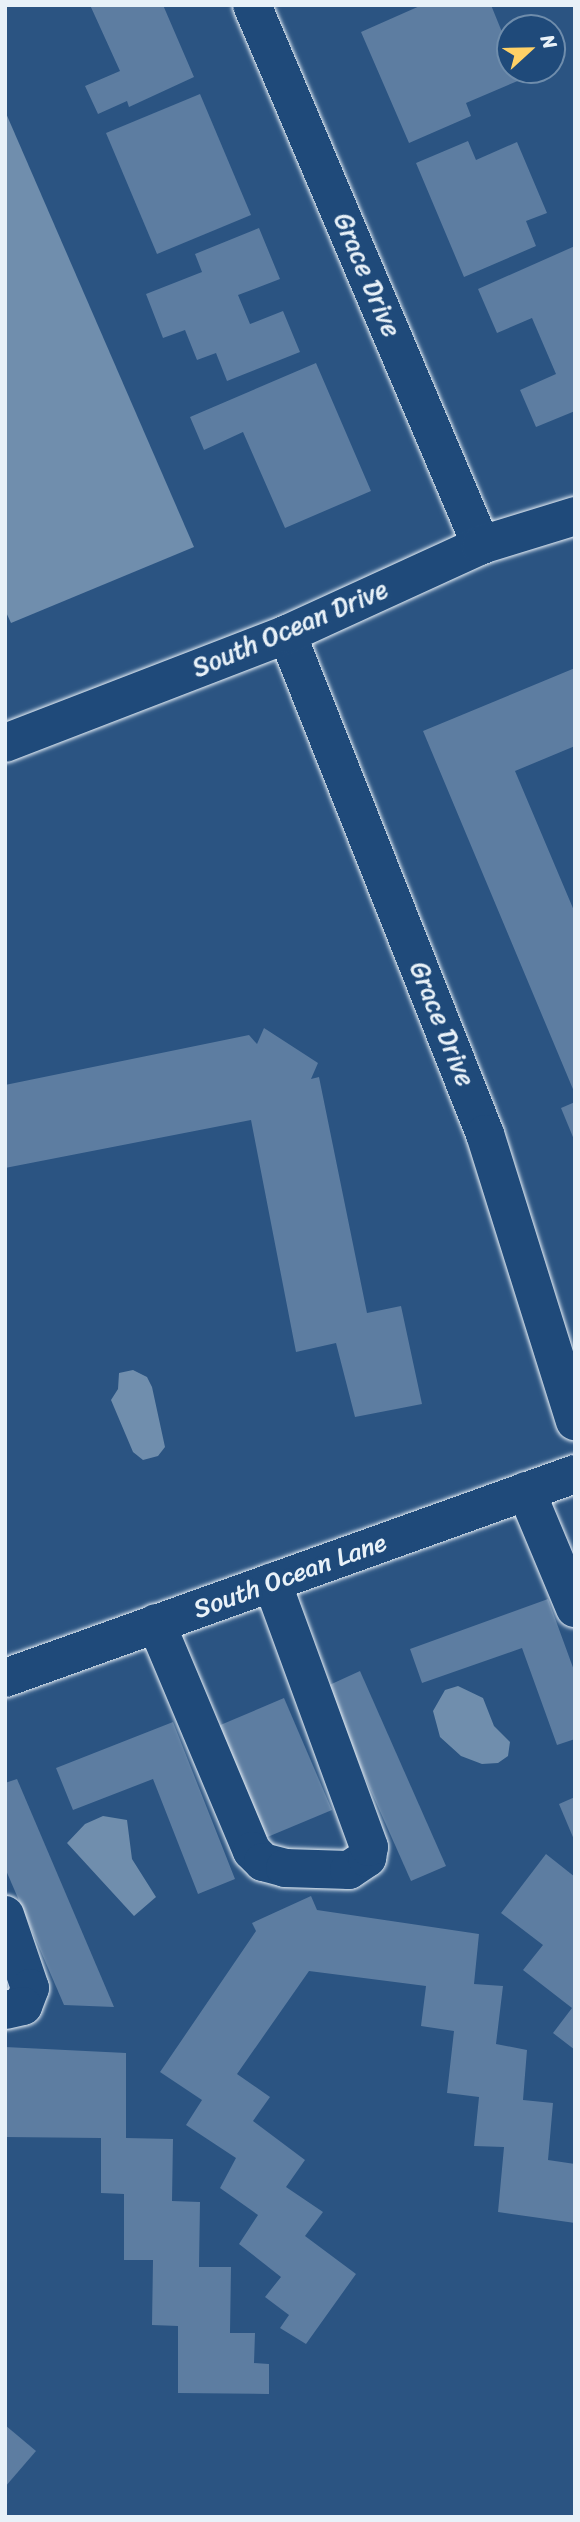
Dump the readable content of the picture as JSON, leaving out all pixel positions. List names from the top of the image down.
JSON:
{
  "streets": {
    "street": ["Grace Drive", "South Ocean Drive", "South Ocean Lane"]
  },
  "crossings": [
    ["Grace Drive", "South Ocean Drive"]
  ],
  "north": "right"
}
